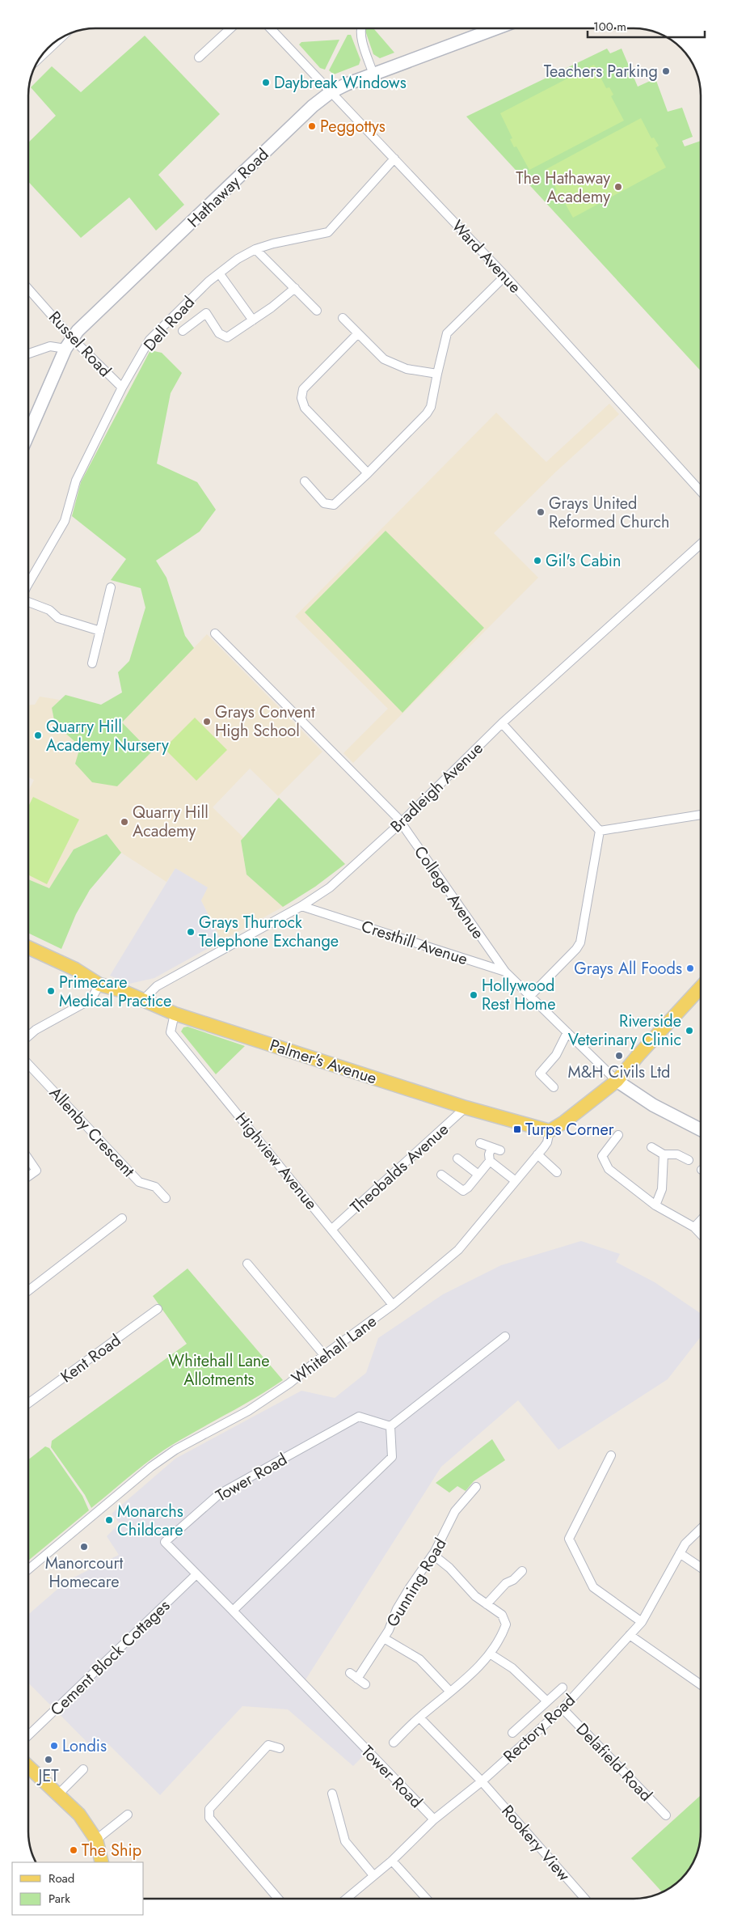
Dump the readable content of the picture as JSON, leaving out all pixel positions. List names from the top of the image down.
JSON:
{
  "streets": {
    "main road": ["Palmer's Avenue"],
    "street": [
      "Hathaway Road",
      "Ward Avenue",
      "Dell Road",
      "Russel Road",
      "Bradleigh Avenue",
      "College Avenue",
      "Cresthill Avenue",
      "Allenby Crescent",
      "Highview Avenue",
      "Theobalds Avenue",
      "Whitehall Lane",
      "Kent Road",
      "Tower Road",
      "Gunning Road",
      "Cement Block Cottages",
      "Rectory Road",
      "Delafield Road",
      "Rookery View"
    ]
  },
  "crossings": [
    ["Hathaway Road", "Ward Avenue"],
    ["Hathaway Road", "Russel Road"],
    ["Ward Avenue", "Dell Road"],
    ["Dell Road", "Russel Road"],
    ["Bradleigh Avenue", "College Avenue"],
    ["Bradleigh Avenue", "Cresthill Avenue"],
    ["Bradleigh Avenue", "Palmer's Avenue"],
    ["College Avenue", "Cresthill Avenue"],
    ["Palmer's Avenue", "Highview Avenue"],
    ["Palmer's Avenue", "Theobalds Avenue"],
    ["Palmer's Avenue", "Whitehall Lane"],
    ["Highview Avenue", "Theobalds Avenue"],
    ["Highview Avenue", "Whitehall Lane"],
    ["Tower Road", "Cement Block Cottages"],
    ["Tower Road", "Rectory Road"],
    ["Rectory Road", "Delafield Road"],
    ["Rectory Road", "Rookery View"]
  ],
  "parks": ["Whitehall Lane Allotments"],
  "places": {
    "other": [
      "Teachers Parking",
      "Daybreak Windows",
      "Peggottys",
      "The Hathaway Academy",
      "Grays United Reformed Church",
      "Gil's Cabin",
      "Grays Convent High School",
      "Quarry Hill Academy Nursery",
      "Quarry Hill Academy",
      "Grays Thurrock Telephone Exchange",
      "Grays All Foods",
      "Primecare Medical Practice",
      "Hollywood Rest Home",
      "Riverside Veterinary Clinic",
      "M&H Civils Ltd",
      "Monarchs Childcare",
      "Manorcourt Homecare",
      "Londis",
      "JET",
      "The Ship"
    ],
    "transit": ["Turps Corner"]
  },
  "legend": ["Road", "Park"],
  "scale_bar": "100 m"
}
